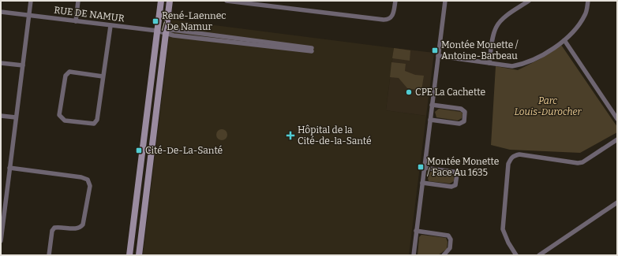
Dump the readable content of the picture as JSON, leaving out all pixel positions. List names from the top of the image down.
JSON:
{
  "streets": {
    "street": ["RUE DE NAMUR"]
  },
  "parks": ["Parc Louis-Durocher"],
  "places": {
    "transit": [
      "René-Laennec / De Namur",
      "Montée Monette / Antoine-Barbeau",
      "Cité-De-La-Santé",
      "Montée Monette / Face Au 1635"
    ],
    "other": ["CPE La Cachette"],
    "health": ["Hôpital de la Cité-de-la-Santé"]
  }
}
